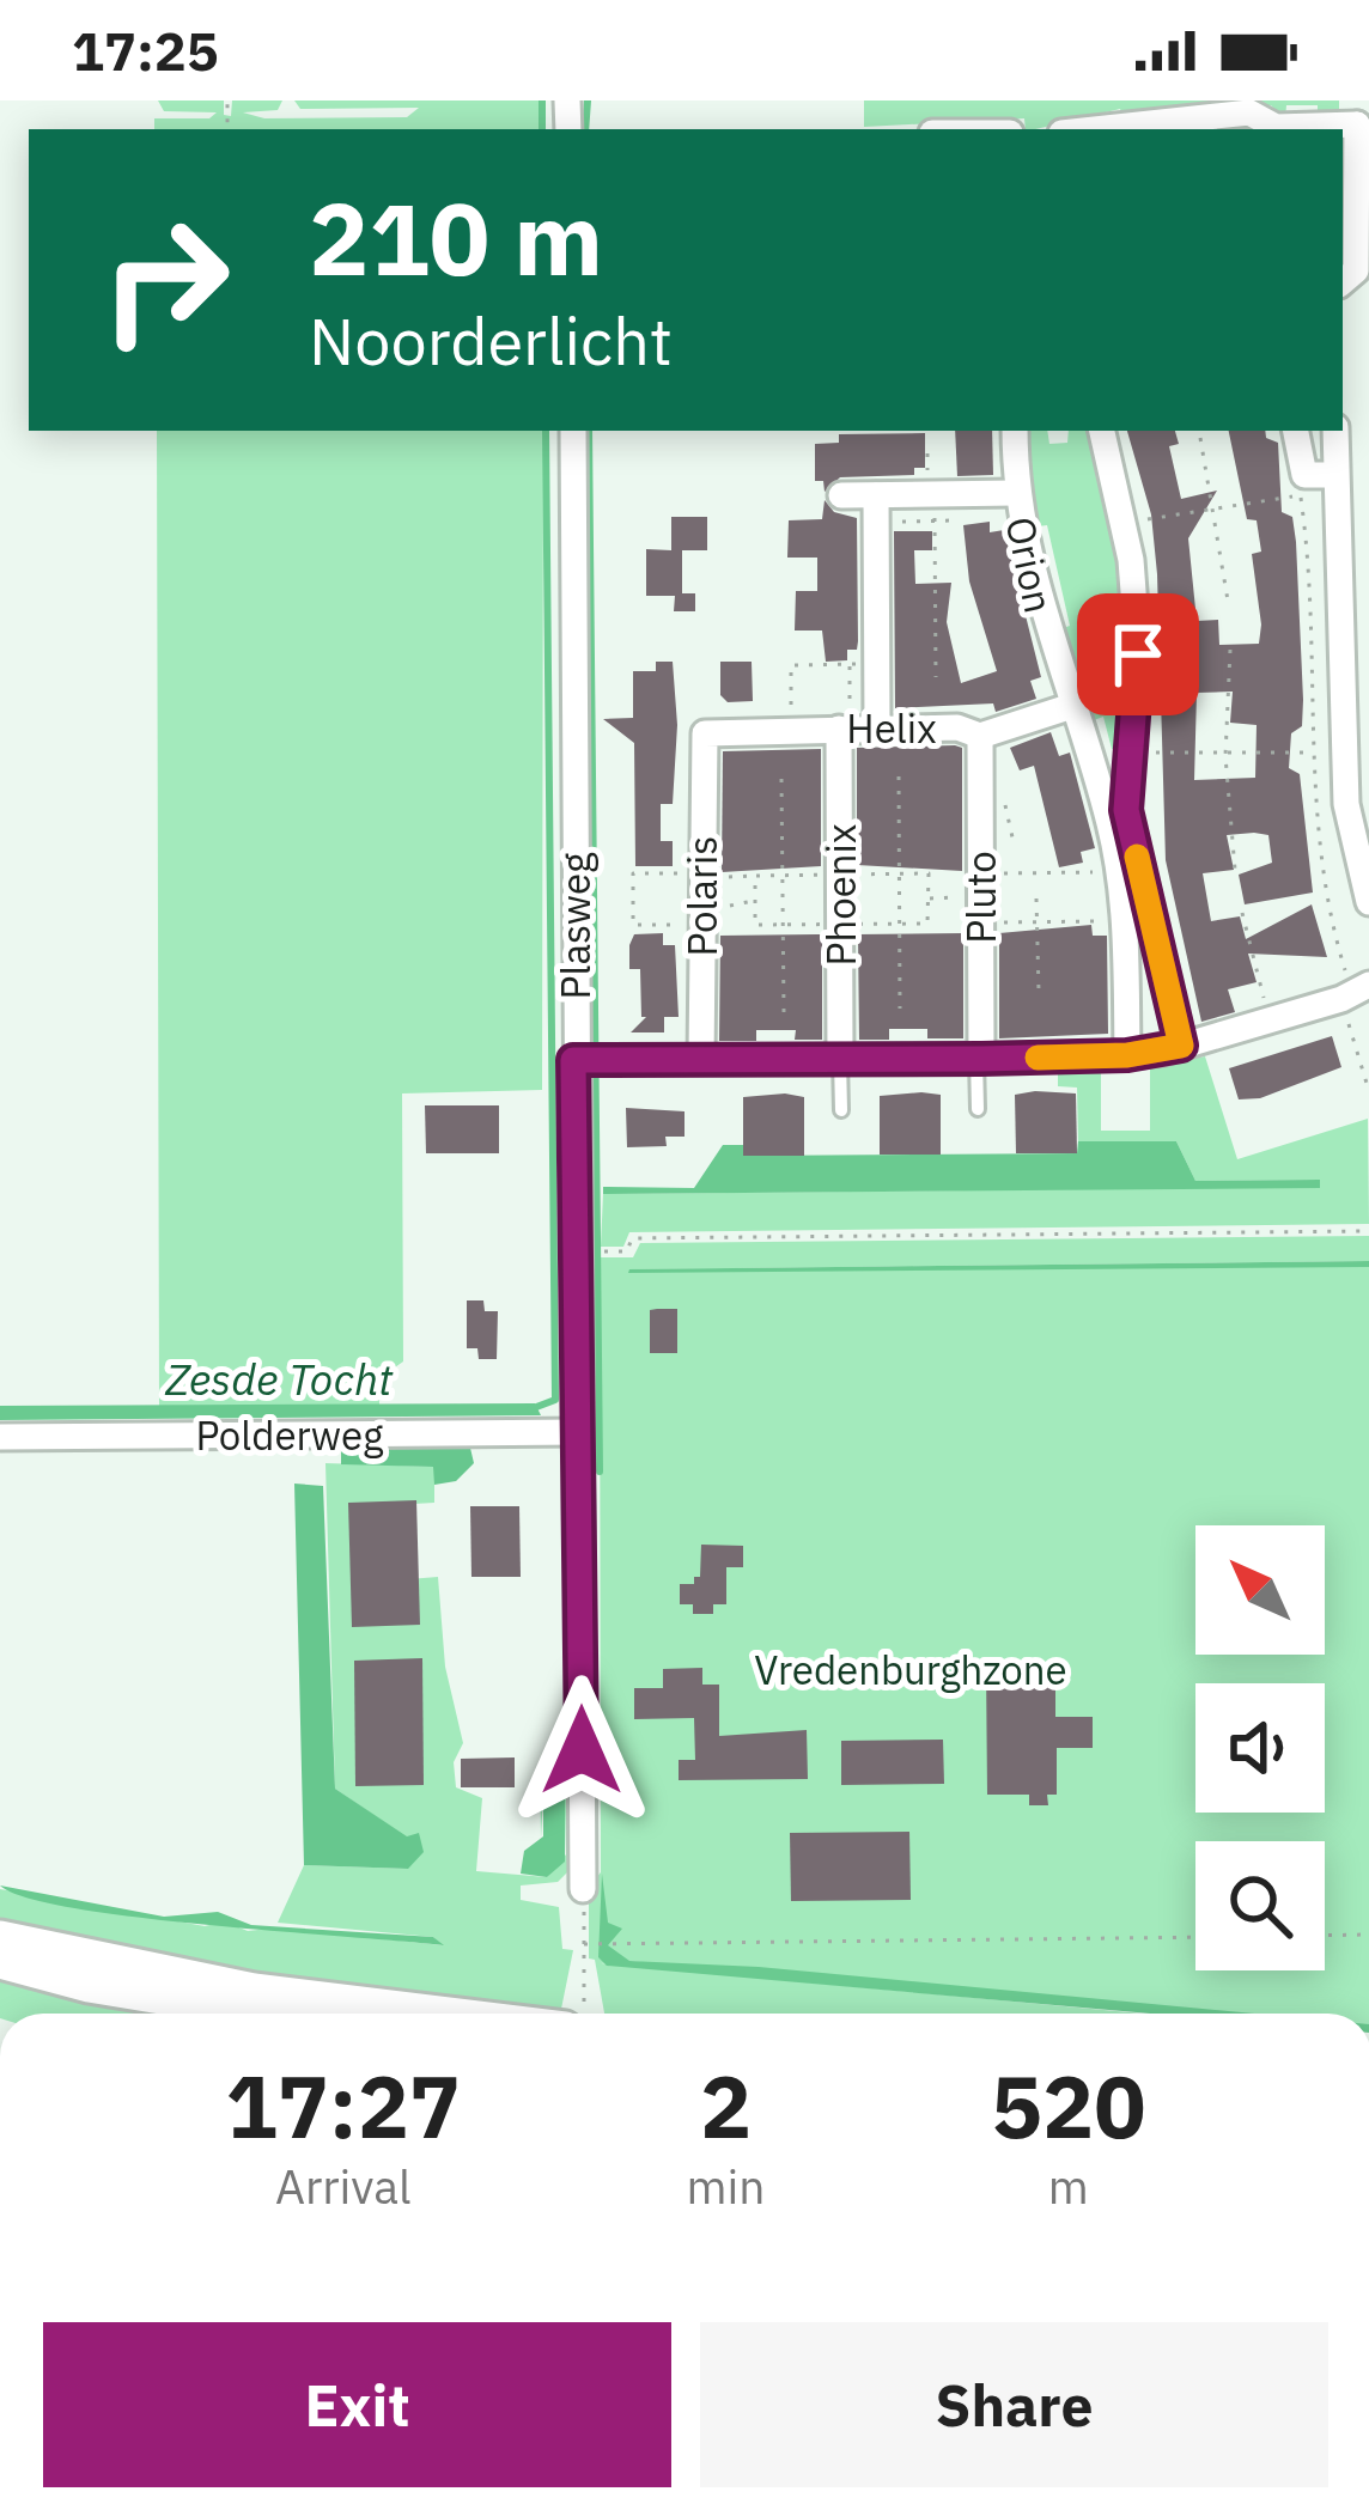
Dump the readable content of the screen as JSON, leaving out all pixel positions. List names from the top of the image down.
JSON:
{
  "streets": {
    "street": [
      "Orion",
      "Helix",
      "Phoenix",
      "Polaris",
      "Pluto",
      "Plasweg",
      "Polderweg"
    ]
  },
  "crossings": [
    ["Orion", "Helix"],
    ["Helix", "Phoenix"],
    ["Helix", "Polaris"],
    ["Helix", "Pluto"],
    ["Plasweg", "Polderweg"]
  ],
  "water": ["Zesde Tocht"],
  "parks": ["Vredenburghzone"],
  "north": "top left",
  "page": {
    "status": "17:25",
    "turn": ["210 m", "Noorderlicht"],
    "eta": [
      "17:27",
      "Arrival",
      "2",
      "min",
      "520",
      "m"
    ],
    "buttons": ["Exit", "Share"]
  }
}
